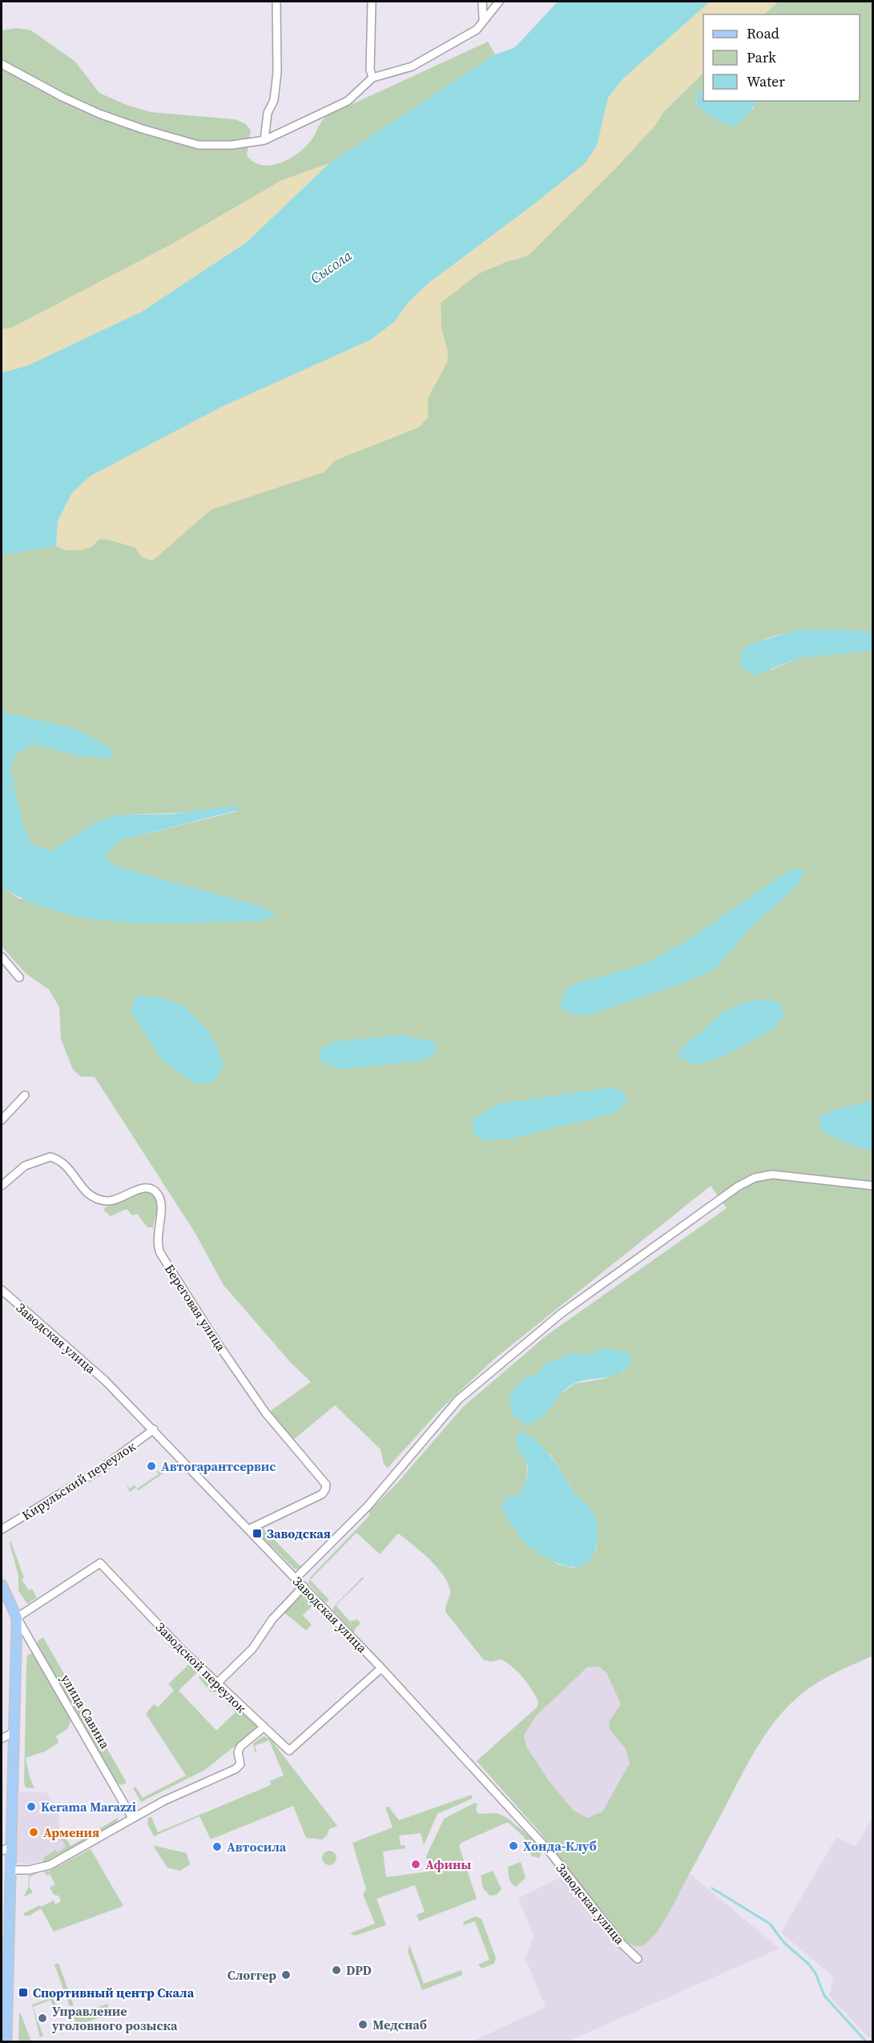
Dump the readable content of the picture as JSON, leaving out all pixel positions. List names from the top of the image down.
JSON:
{
  "streets": {
    "main road": ["улица Савина"],
    "street": [
      "Береговая улица",
      "Заводская улица",
      "Кирульский переулок",
      "Заводской переулок"
    ]
  },
  "crossings": [
    ["Береговая улица", "Заводская улица"],
    ["Заводская улица", "Кирульский переулок"],
    ["Заводская улица", "Заводской переулок"],
    ["Заводской переулок", "улица Савина"]
  ],
  "water": ["Сысола"],
  "places": {
    "other": [
      "Автогарантсервис",
      "Kerama Marazzi",
      "Армения",
      "Хонда-Клуб",
      "Автосила",
      "Афины",
      "DPD",
      "Слоггер",
      "Управление уголовного розыска",
      "Медснаб"
    ],
    "transit": ["Заводская", "Спортивный центр Скала"]
  },
  "legend": ["Road", "Park", "Water"]
}
